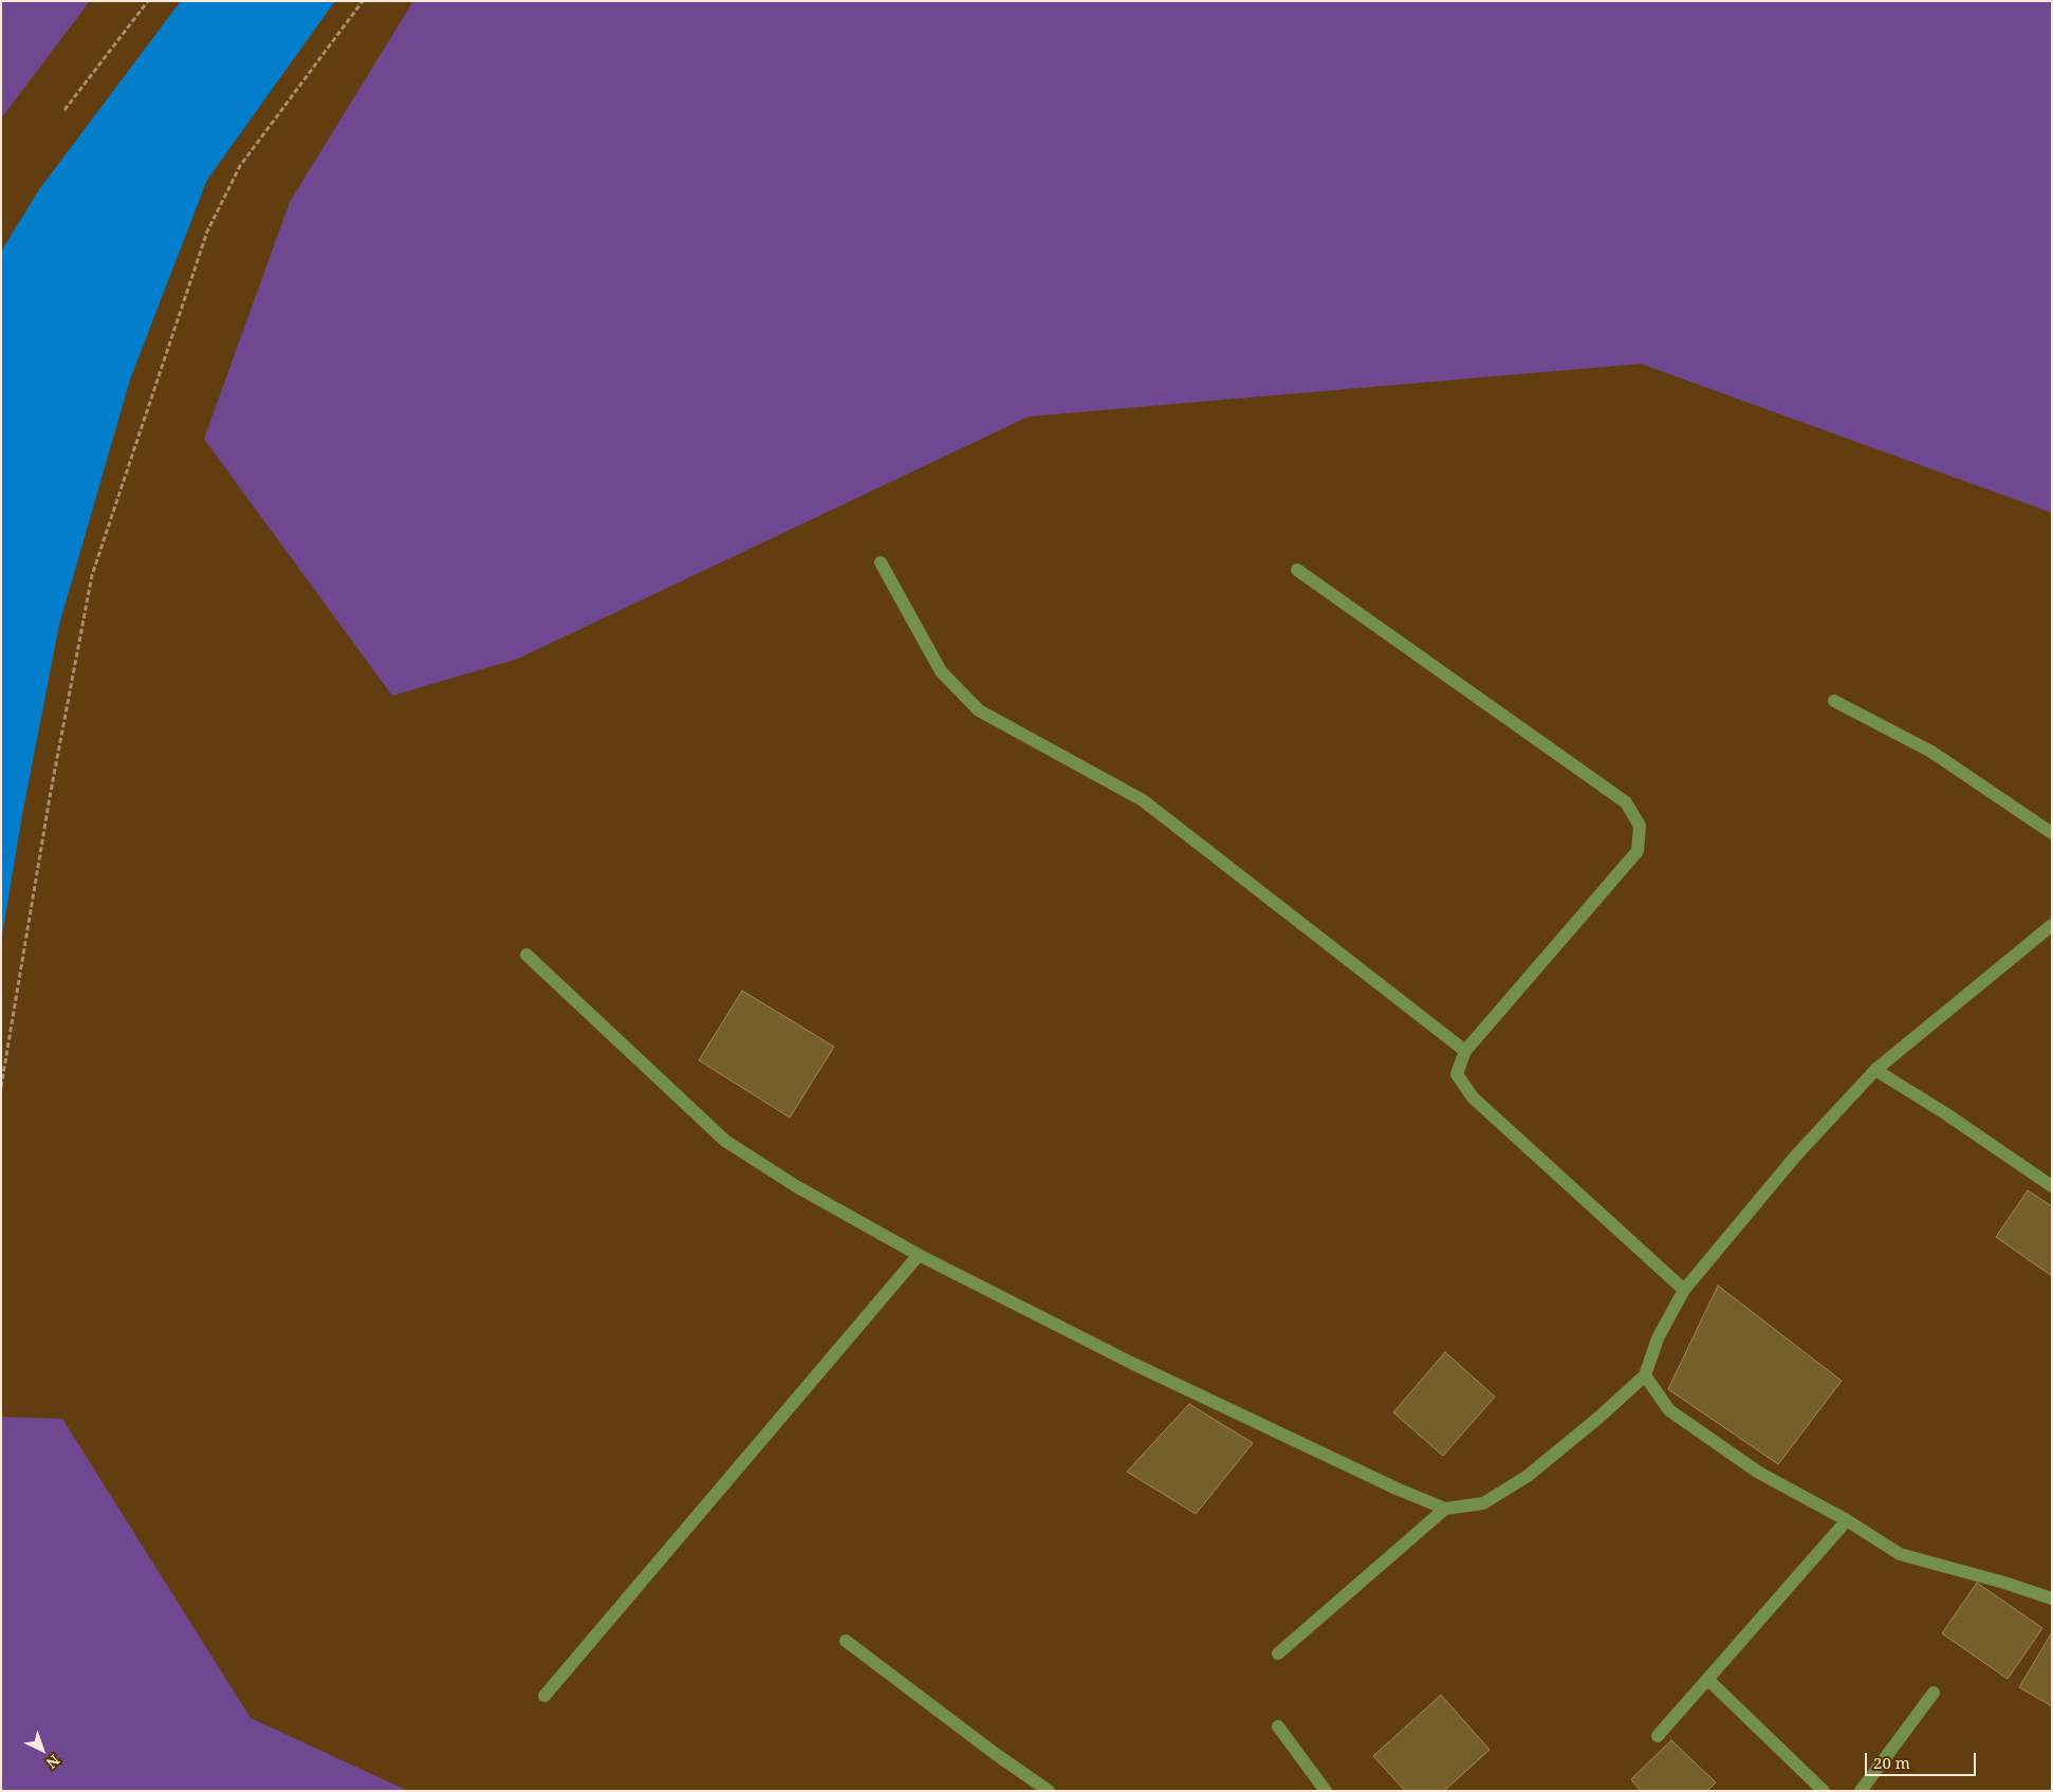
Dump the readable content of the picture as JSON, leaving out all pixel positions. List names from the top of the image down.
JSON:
{
  "scale_bar": "20 m",
  "north": "bottom right"
}
